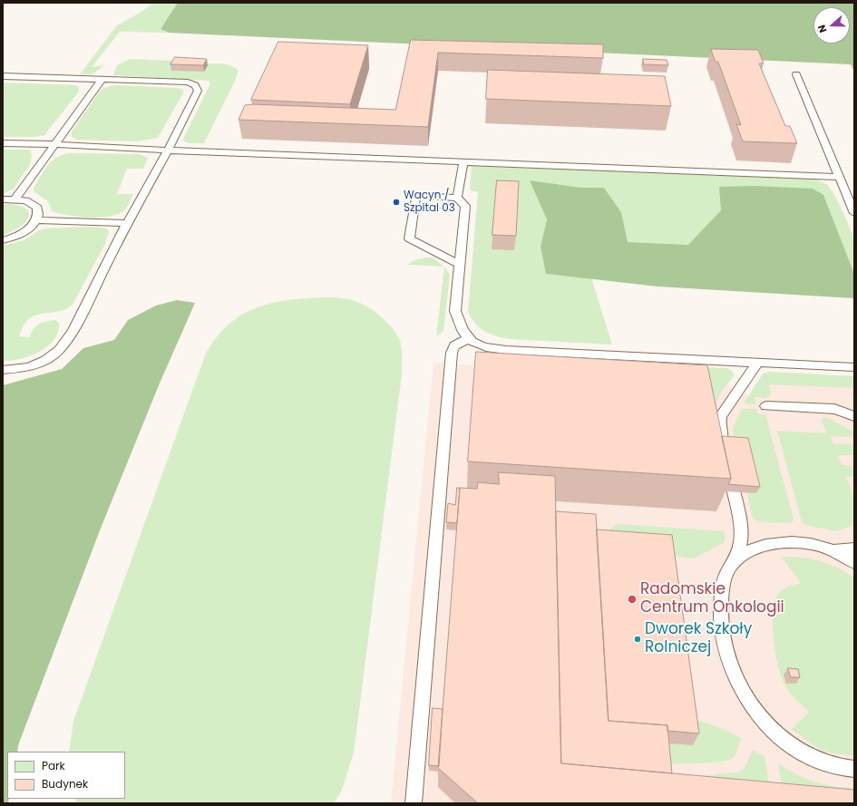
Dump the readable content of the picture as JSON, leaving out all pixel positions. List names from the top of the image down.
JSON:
{
  "places": ["Wacyn / Szpital 03", "Radomskie Centrum Onkologii", "Dworek Szkoły Rolniczej"],
  "legend": ["Park", "Budynek"],
  "north": "left"
}
